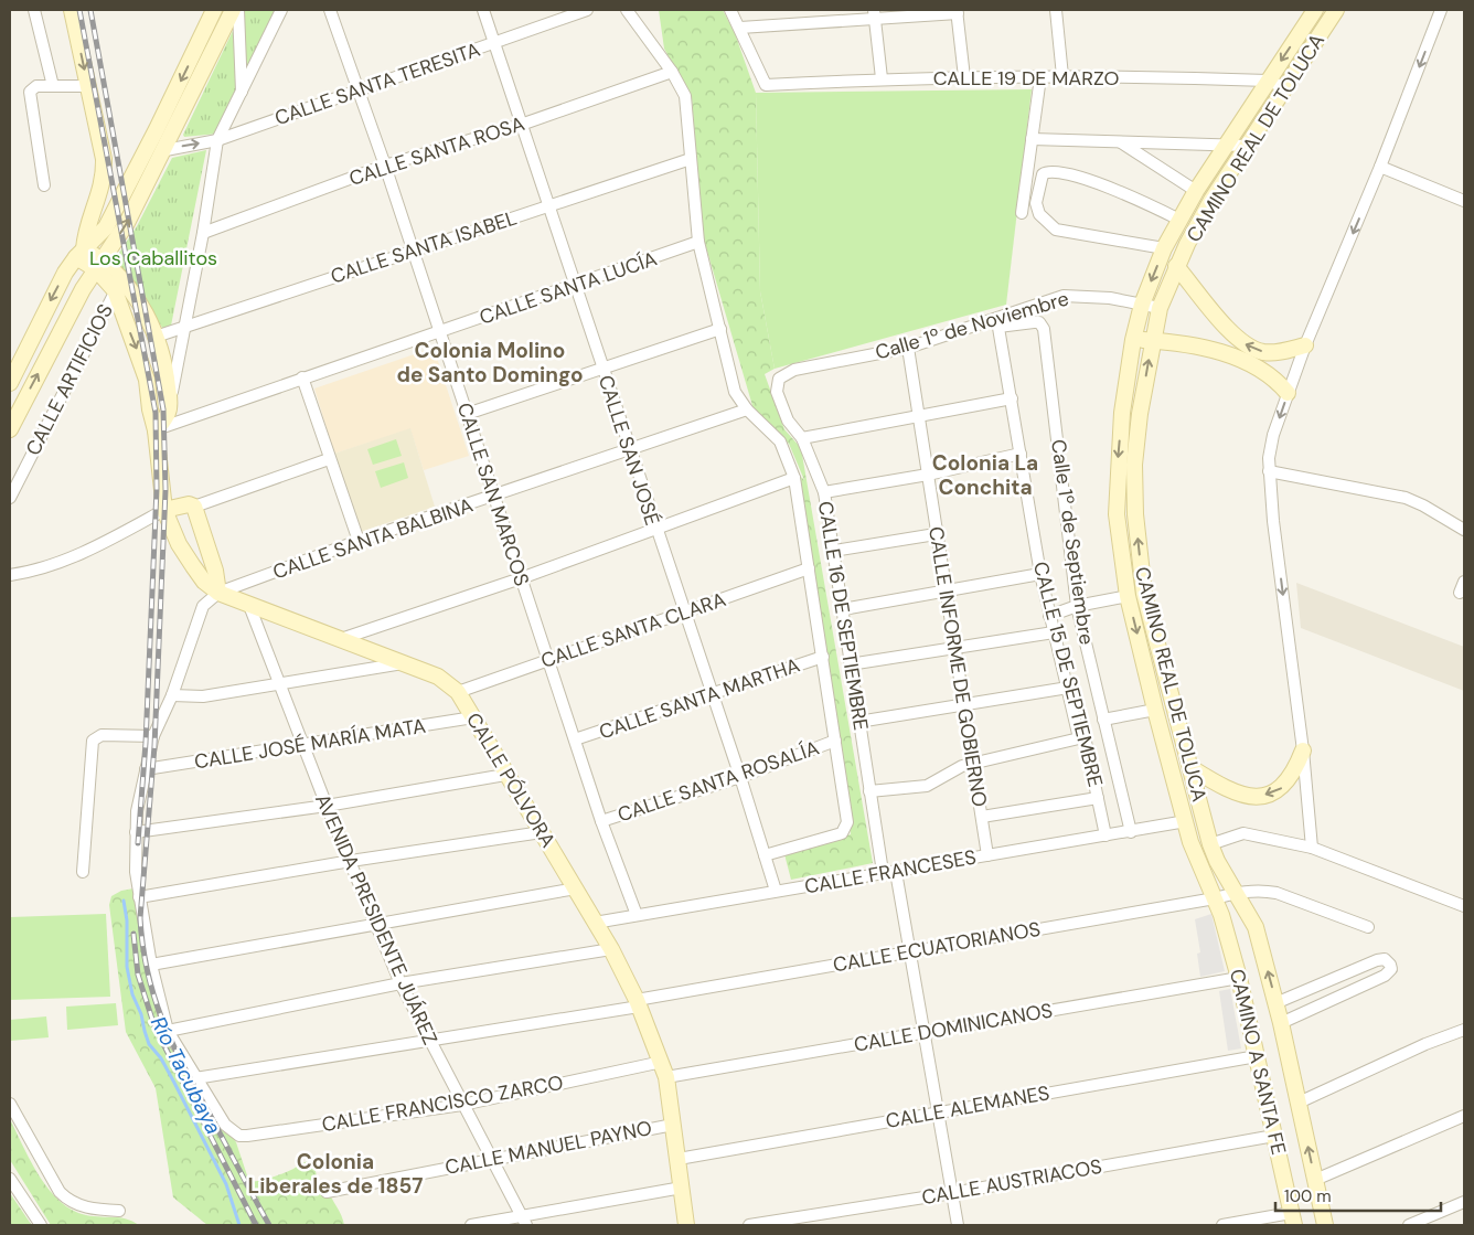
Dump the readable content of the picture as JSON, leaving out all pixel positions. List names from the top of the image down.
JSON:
{
  "streets": {
    "main road": ["CAMINO REAL DE TOLUCA", "CALLE PÓLVORA", "CAMINO A SANTA FE"],
    "street": [
      "CALLE 19 DE MARZO",
      "CALLE SANTA TERESITA",
      "CALLE SANTA ROSA",
      "CALLE SANTA ISABEL",
      "CALLE SANTA LUCÍA",
      "Calle 1º de Noviembre",
      "CALLE ARTIFICIOS",
      "CALLE SAN JOSÉ",
      "CALLE SAN MARCOS",
      "CALLE SANTA BALBINA",
      "Calle 1º de Septiembre",
      "CALLE 16 DE SEPTIEMBRE",
      "CALLE SANTA CLARA",
      "CALLE INFORME DE GOBIERNO",
      "CALLE 15 DE SEPTIEMBRE",
      "CALLE SANTA MARTHA",
      "CALLE JOSÉ MARÍA MATA",
      "CALLE SANTA ROSALÍA",
      "CALLE FRANCESES",
      "AVENIDA PRESIDENTE JUÁREZ",
      "CALLE ECUATORIANOS",
      "CALLE DOMINICANOS",
      "CALLE FRANCISCO ZARCO",
      "CALLE ALEMANES",
      "CALLE MANUEL PAYNO",
      "CALLE AUSTRIACOS"
    ]
  },
  "crossings": [
    ["CALLE 19 DE MARZO", "CAMINO REAL DE TOLUCA"],
    ["CALLE SANTA TERESITA", "CALLE SAN JOSÉ"],
    ["CALLE SANTA TERESITA", "CALLE SAN MARCOS"],
    ["CAMINO REAL DE TOLUCA", "Calle 1º de Noviembre"],
    ["CAMINO REAL DE TOLUCA", "CALLE FRANCESES"],
    ["CAMINO REAL DE TOLUCA", "CALLE ECUATORIANOS"],
    ["CAMINO REAL DE TOLUCA", "CAMINO A SANTA FE"],
    ["CALLE SANTA ROSA", "CALLE SAN JOSÉ"],
    ["CALLE SANTA ROSA", "CALLE SAN MARCOS"],
    ["CALLE SANTA ISABEL", "CALLE SAN JOSÉ"],
    ["CALLE SANTA ISABEL", "CALLE SAN MARCOS"],
    ["CALLE SANTA LUCÍA", "CALLE SAN JOSÉ"],
    ["CALLE SANTA LUCÍA", "CALLE SAN MARCOS"],
    ["Calle 1º de Noviembre", "Calle 1º de Septiembre"],
    ["Calle 1º de Noviembre", "CALLE 16 DE SEPTIEMBRE"],
    ["Calle 1º de Noviembre", "CALLE INFORME DE GOBIERNO"],
    ["Calle 1º de Noviembre", "CALLE 15 DE SEPTIEMBRE"],
    ["CALLE SAN JOSÉ", "CALLE SANTA BALBINA"],
    ["CALLE SAN JOSÉ", "CALLE SANTA CLARA"],
    ["CALLE SAN JOSÉ", "CALLE SANTA MARTHA"],
    ["CALLE SAN JOSÉ", "CALLE SANTA ROSALÍA"],
    ["CALLE SAN JOSÉ", "CALLE FRANCESES"],
    ["CALLE SAN MARCOS", "CALLE SANTA BALBINA"],
    ["CALLE SAN MARCOS", "CALLE SANTA CLARA"],
    ["CALLE SAN MARCOS", "CALLE SANTA MARTHA"],
    ["CALLE SAN MARCOS", "CALLE SANTA ROSALÍA"],
    ["CALLE SAN MARCOS", "CALLE FRANCESES"],
    ["CALLE SANTA BALBINA", "CALLE PÓLVORA"],
    ["Calle 1º de Septiembre", "CALLE 15 DE SEPTIEMBRE"],
    ["Calle 1º de Septiembre", "CALLE FRANCESES"],
    ["CALLE 16 DE SEPTIEMBRE", "CALLE FRANCESES"],
    ["CALLE SANTA CLARA", "CALLE PÓLVORA"],
    ["CALLE INFORME DE GOBIERNO", "CALLE FRANCESES"],
    ["CALLE 15 DE SEPTIEMBRE", "CALLE FRANCESES"],
    ["CALLE JOSÉ MARÍA MATA", "CALLE PÓLVORA"],
    ["CALLE JOSÉ MARÍA MATA", "AVENIDA PRESIDENTE JUÁREZ"],
    ["CALLE PÓLVORA", "CALLE FRANCESES"],
    ["CALLE PÓLVORA", "AVENIDA PRESIDENTE JUÁREZ"],
    ["CALLE PÓLVORA", "CALLE ECUATORIANOS"],
    ["CALLE PÓLVORA", "CALLE DOMINICANOS"],
    ["CALLE PÓLVORA", "CALLE FRANCISCO ZARCO"],
    ["CALLE PÓLVORA", "CALLE ALEMANES"],
    ["CALLE PÓLVORA", "CALLE MANUEL PAYNO"],
    ["AVENIDA PRESIDENTE JUÁREZ", "CALLE ECUATORIANOS"],
    ["AVENIDA PRESIDENTE JUÁREZ", "CALLE FRANCISCO ZARCO"],
    ["AVENIDA PRESIDENTE JUÁREZ", "CALLE MANUEL PAYNO"],
    ["CALLE ECUATORIANOS", "CAMINO A SANTA FE"],
    ["CALLE ECUATORIANOS", "CALLE FRANCISCO ZARCO"],
    ["CALLE DOMINICANOS", "CAMINO A SANTA FE"],
    ["CALLE DOMINICANOS", "CALLE FRANCISCO ZARCO"],
    ["CAMINO A SANTA FE", "CALLE ALEMANES"],
    ["CAMINO A SANTA FE", "CALLE AUSTRIACOS"]
  ],
  "districts": ["Colonia Molino de Santo Domingo", "Colonia La Conchita", "Colonia Liberales de 1857"],
  "water": ["Río Tacubaya"],
  "parks": ["Los Caballitos"],
  "scale_bar": "100 m"
}
